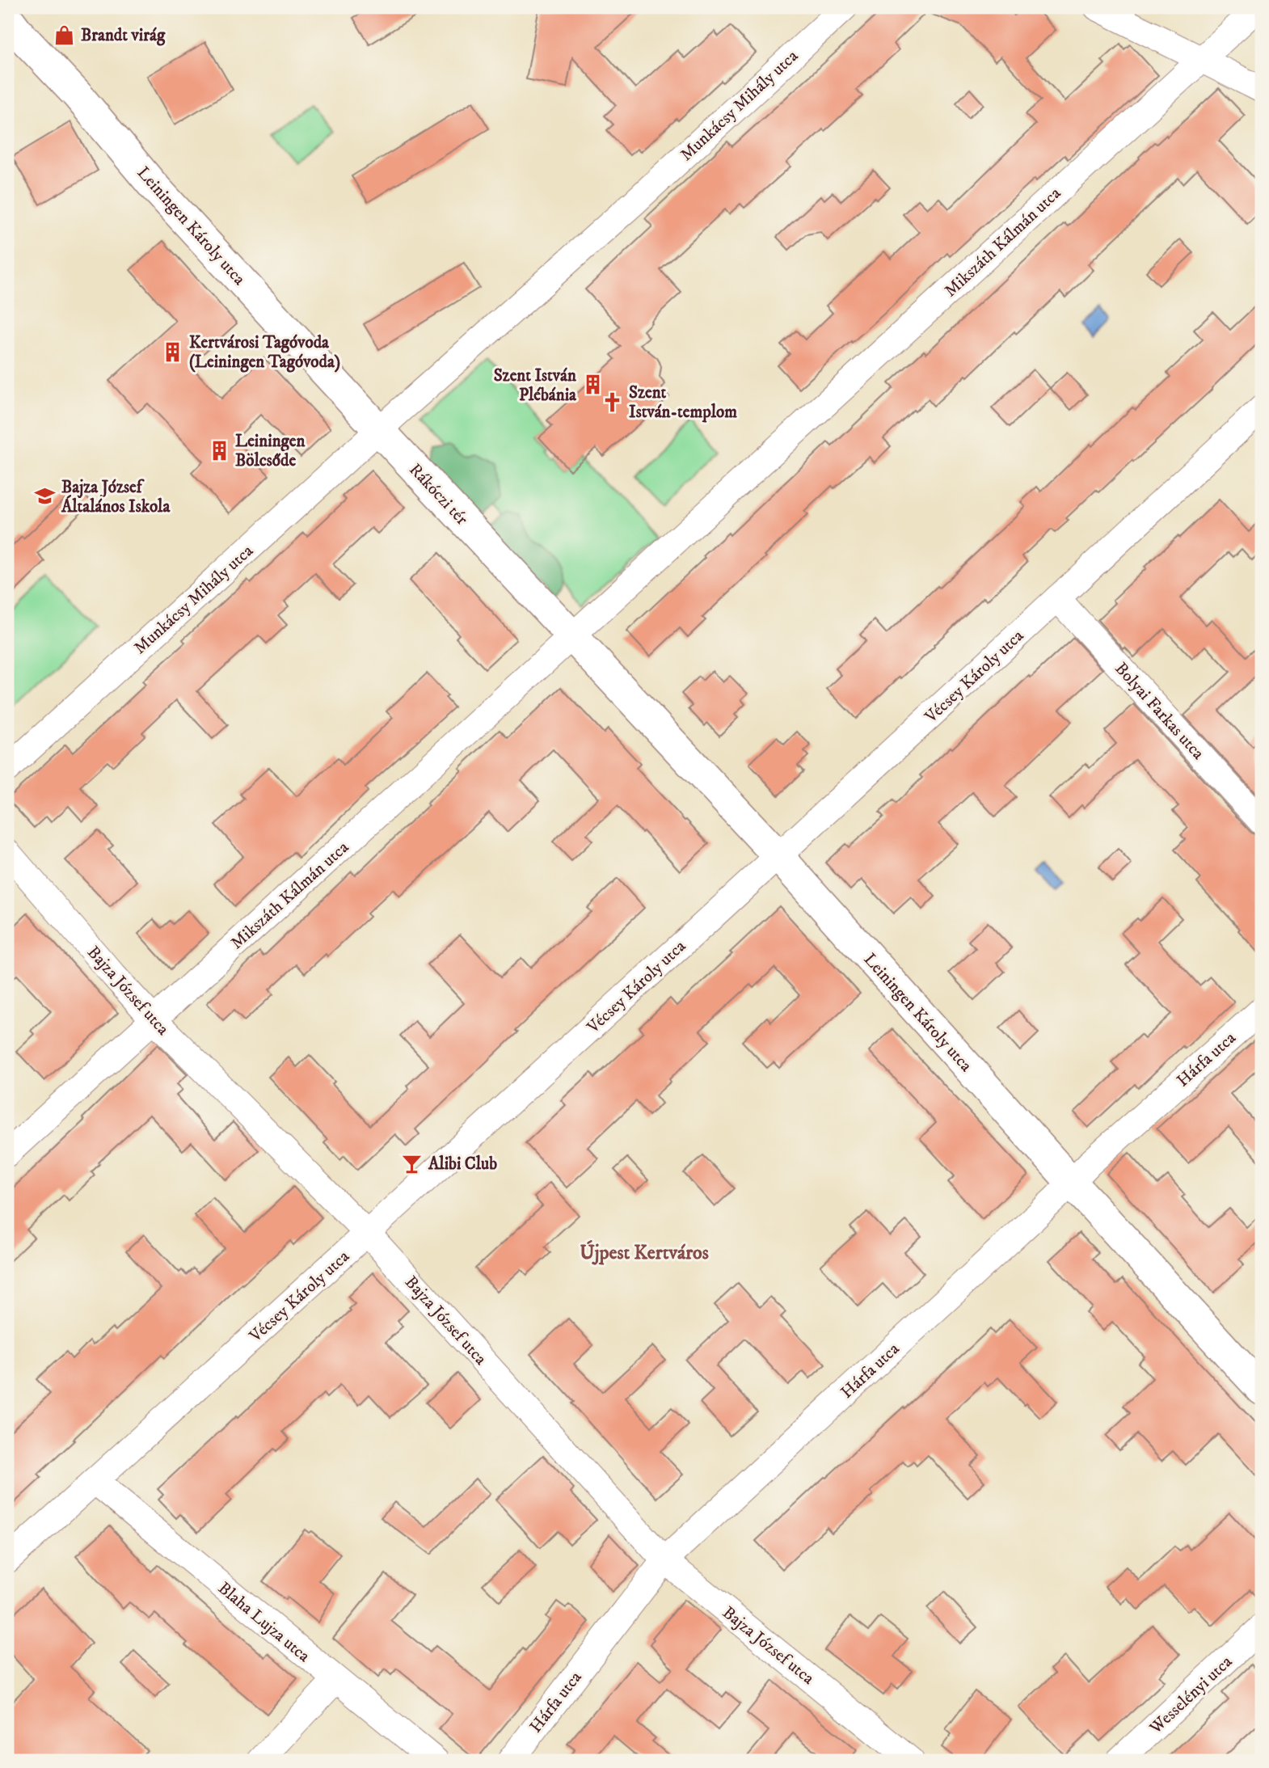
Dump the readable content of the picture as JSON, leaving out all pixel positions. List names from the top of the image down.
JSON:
{
  "streets": {
    "street": [
      "Munkácsy Mihály utca",
      "Leiningen Károly utca",
      "Mikszáth Kálmán utca",
      "Rákóczi tér",
      "Vécsey Károly utca",
      "Bolyai Farkas utca",
      "Bajza József utca",
      "Hárfa utca",
      "Blaha Lujza utca",
      "Wesselényi utca"
    ]
  },
  "crossings": [
    ["Munkácsy Mihály utca", "Leiningen Károly utca"],
    ["Munkácsy Mihály utca", "Rákóczi tér"],
    ["Leiningen Károly utca", "Mikszáth Kálmán utca"],
    ["Leiningen Károly utca", "Rákóczi tér"],
    ["Leiningen Károly utca", "Vécsey Károly utca"],
    ["Leiningen Károly utca", "Hárfa utca"],
    ["Mikszáth Kálmán utca", "Rákóczi tér"],
    ["Mikszáth Kálmán utca", "Bajza József utca"],
    ["Vécsey Károly utca", "Bolyai Farkas utca"],
    ["Vécsey Károly utca", "Bajza József utca"],
    ["Vécsey Károly utca", "Blaha Lujza utca"],
    ["Bajza József utca", "Hárfa utca"]
  ],
  "districts": ["Újpest Kertváros"],
  "places": {
    "shop": ["Brandt virág"],
    "building": ["Kertvárosi Tagóvoda (Leiningen Tagóvoda)", "Szent István Plébánia", "Leiningen Bölcsőde"],
    "church": ["Szent István-templom"],
    "school or university": ["Bajza József Általános Iskola"],
    "bar": ["Alibi Club"]
  }
}
